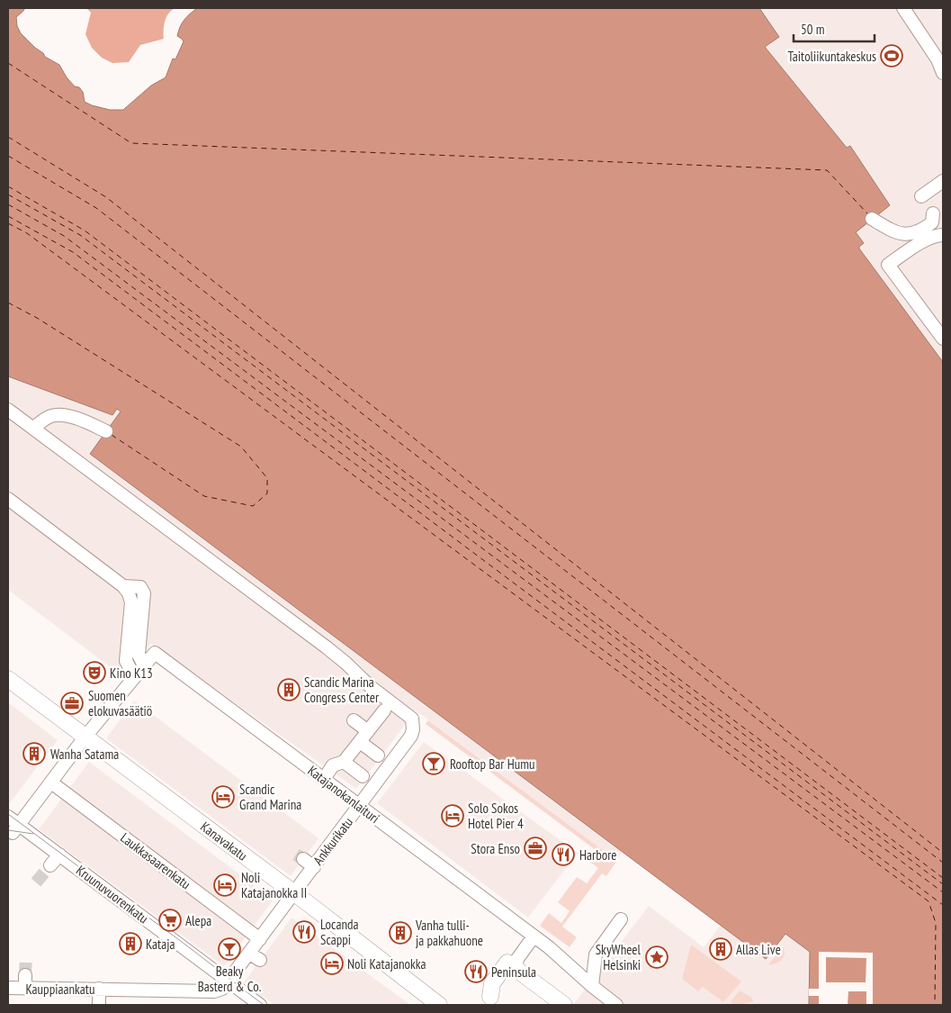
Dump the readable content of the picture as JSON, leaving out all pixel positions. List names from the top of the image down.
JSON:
{
  "streets": {
    "main road": ["Kanavakatu"],
    "street": [
      "Katajanokanlaituri",
      "Ankkurikatu",
      "Laukkasaarenkatu",
      "Kruunuvuorenkatu",
      "Kauppiaankatu"
    ]
  },
  "crossings": [
    ["Katajanokanlaituri", "Ankkurikatu"],
    ["Kanavakatu", "Ankkurikatu"],
    ["Ankkurikatu", "Laukkasaarenkatu"],
    ["Ankkurikatu", "Kruunuvuorenkatu"],
    ["Ankkurikatu", "Kauppiaankatu"],
    ["Kruunuvuorenkatu", "Kauppiaankatu"]
  ],
  "places": {
    "sports": ["Taitoliikuntakeskus"],
    "theatre": ["Kino K13"],
    "building": [
      "Scandic Marina Congress Center",
      "Wanha Satama",
      "Vanha tulli- ja pakkahuone",
      "Kataja",
      "Allas Live"
    ],
    "office": ["Suomen elokuvasäätiö", "Stora Enso"],
    "bar": ["Rooftop Bar Humu", "Beaky Basterd & Co."],
    "hotel": [
      "Scandic Grand Marina",
      "Solo Sokos Hotel Pier 4",
      "Noli Katajanokka II",
      "Noli Katajanokka"
    ],
    "restaurant": ["Harbore", "Locanda Scappi", "Peninsula"],
    "supermarket": ["Alepa"],
    "place": ["SkyWheel Helsinki"]
  },
  "scale_bar": "50 m"
}
